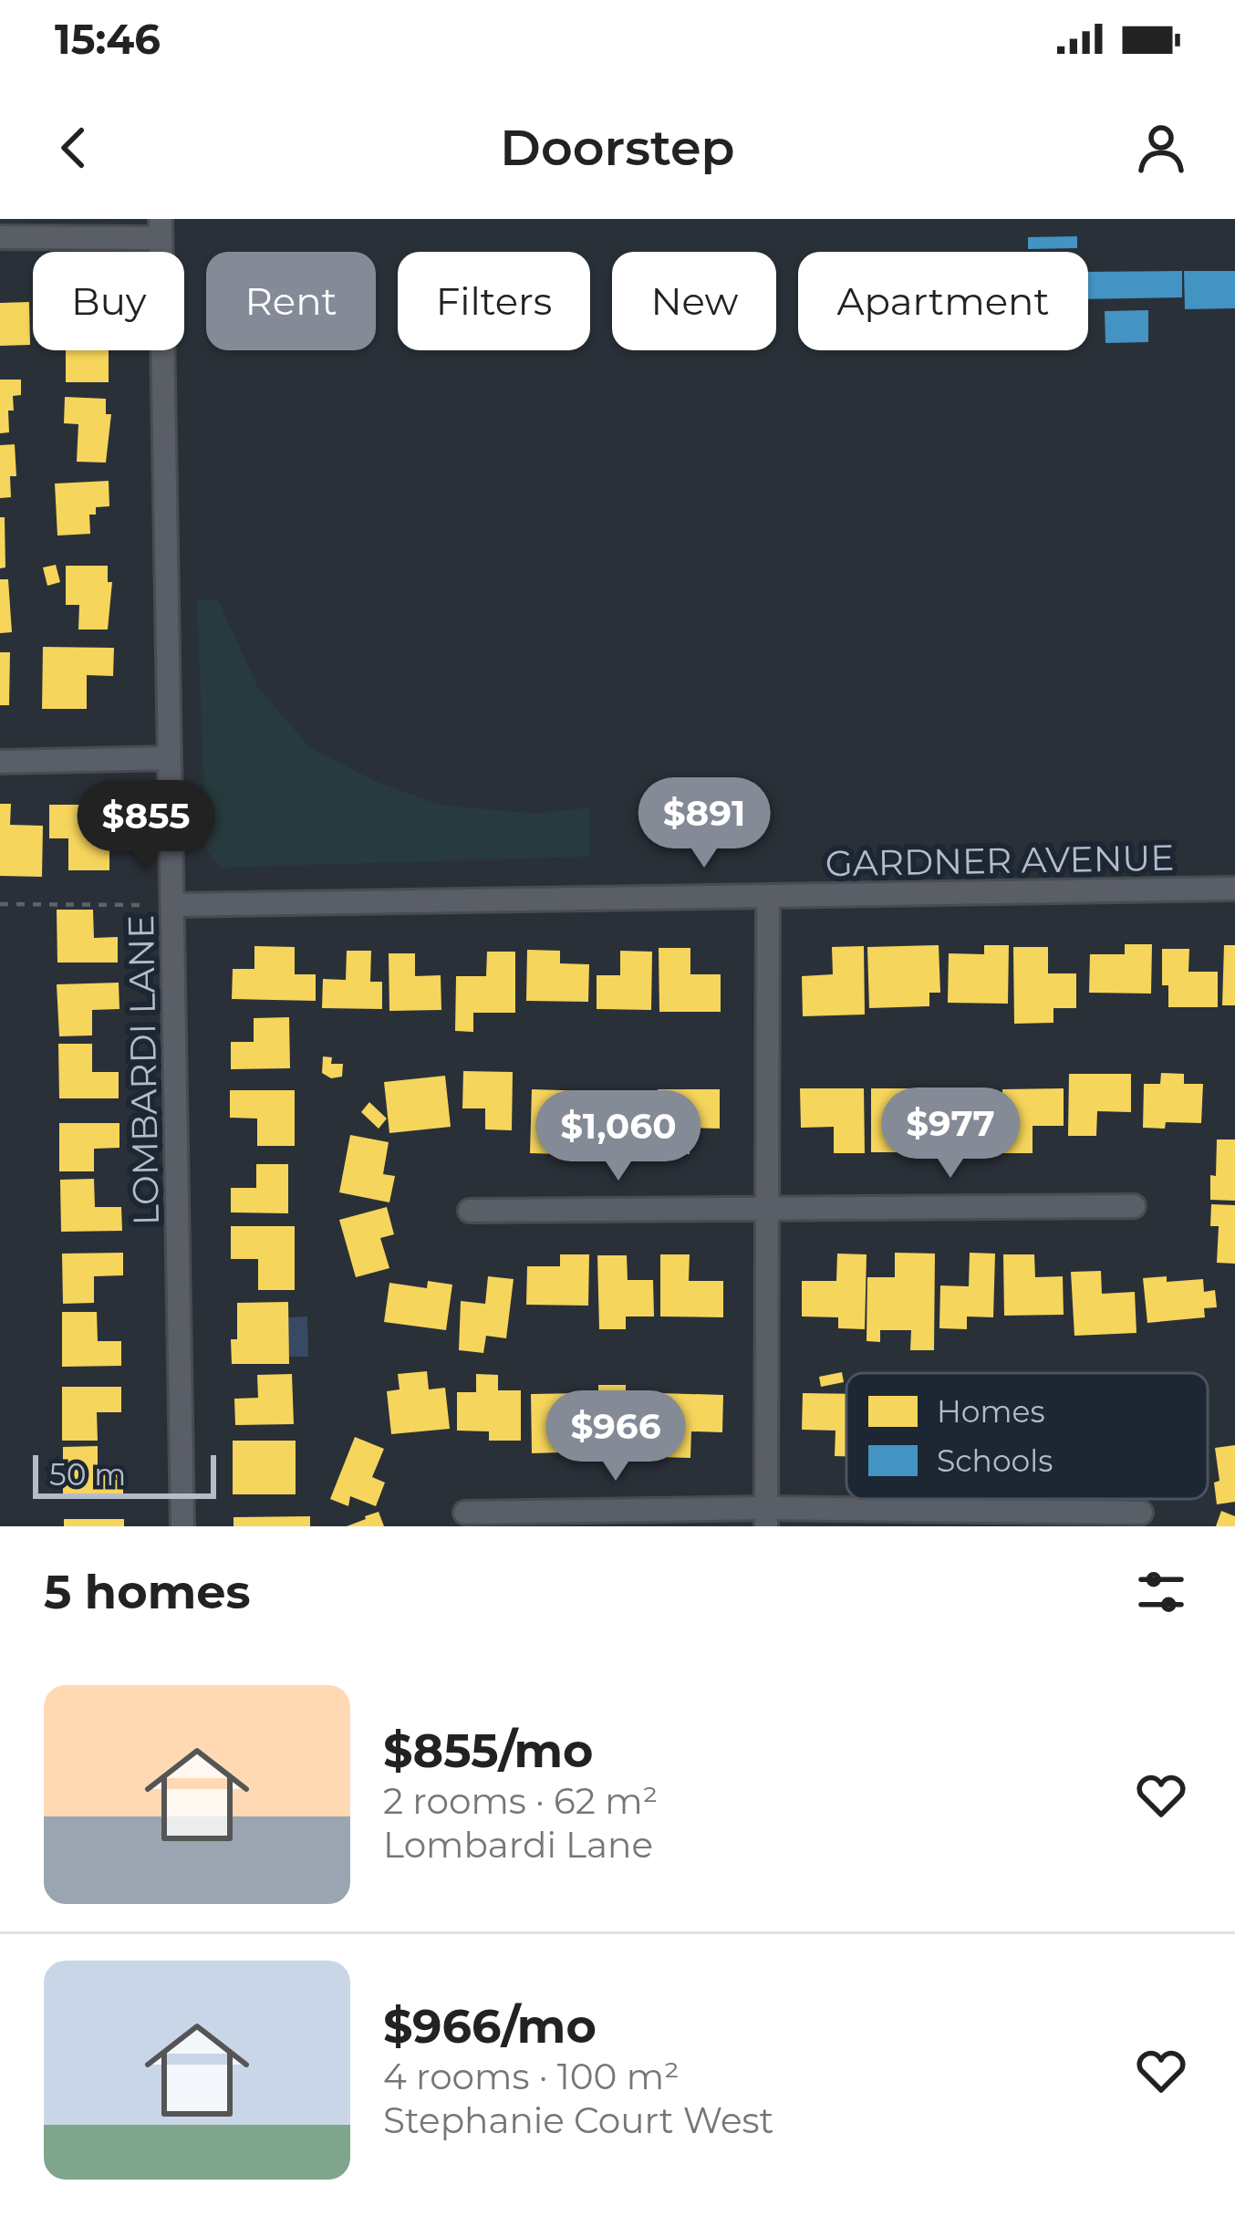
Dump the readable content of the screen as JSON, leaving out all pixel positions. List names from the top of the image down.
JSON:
{
  "streets": {
    "street": ["GARDNER AVENUE", "LOMBARDI LANE"]
  },
  "crossings": [
    ["GARDNER AVENUE", "LOMBARDI LANE"]
  ],
  "legend": ["Homes", "Schools"],
  "scale_bar": "50 m",
  "page": {
    "status": "15:46",
    "header": "Doorstep",
    "chip": [
      "Buy",
      "Rent",
      "Filters",
      "New",
      "Apartment"
    ],
    "price": [
      "$891",
      "$855",
      "$977",
      "$1,060",
      "$966"
    ],
    "scale": "50 m",
    "heading": "5 homes",
    "list": [
      {
        "name": "$855/mo",
        "note": "2 rooms · 62 m² · Lombardi Lane"
      },
      {
        "name": "$966/mo",
        "note": "4 rooms · 100 m² · Stephanie Court West"
      }
    ]
  }
}
